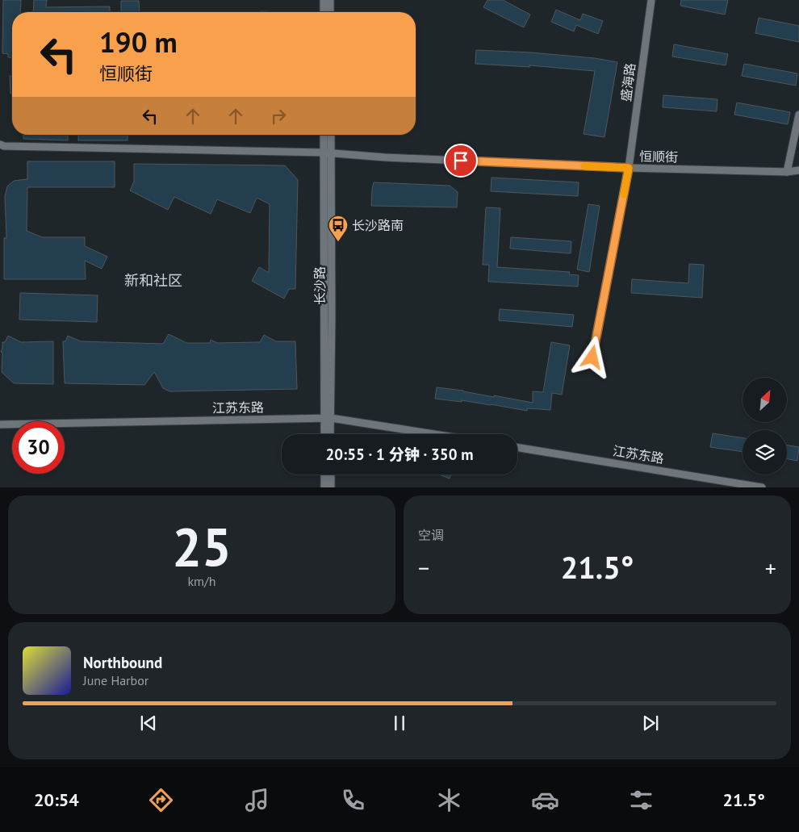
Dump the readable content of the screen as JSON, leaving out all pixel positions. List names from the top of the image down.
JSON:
{
  "streets": {
    "street": [
      "盛海路",
      "恒顺街",
      "长沙路",
      "江苏东路"
    ]
  },
  "crossings": [
    ["盛海路", "恒顺街"],
    ["恒顺街", "长沙路"],
    ["长沙路", "江苏东路"]
  ],
  "districts": ["新和社区"],
  "places": {
    "bus stop": ["长沙路南"]
  },
  "north": "top right",
  "page": {
    "turn": ["190 m", "恒顺街"],
    "limit": "30",
    "trip": "20:55 · 1 分钟 · 350 m",
    "tile": [
      ["25", "km/h"],
      "空调"
    ],
    "heat": ["−", "21.5°", "+"],
    "song": ["Northbound", "June Harbor"],
    "tabs": ["20:54", "21.5°"]
  }
}
